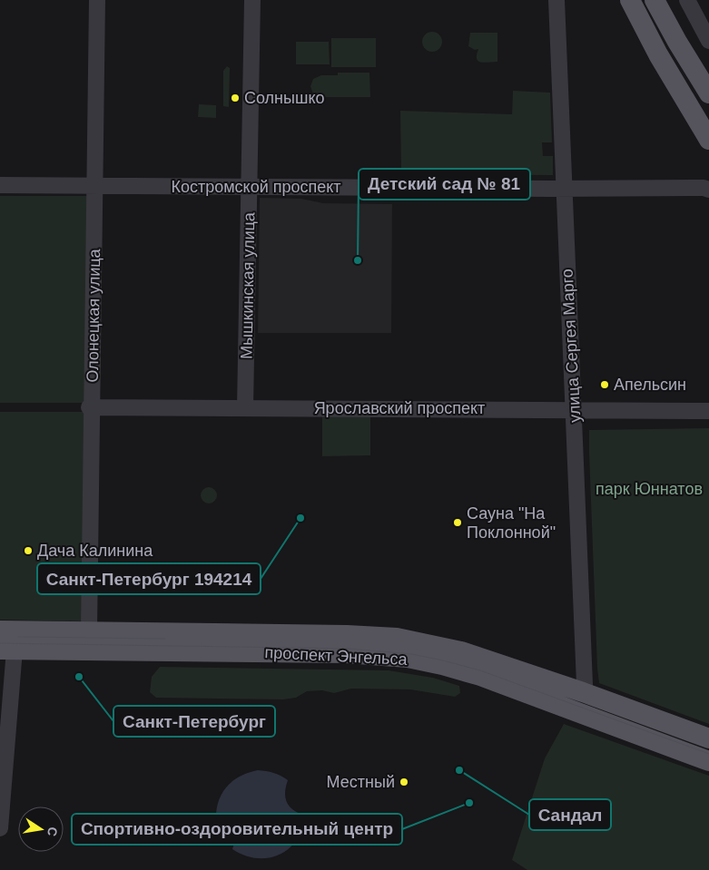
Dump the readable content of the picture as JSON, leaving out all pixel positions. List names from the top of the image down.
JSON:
{
  "streets": {
    "main road": ["проспект Энгельса"],
    "street": [
      "Костромской проспект",
      "Мышкинская улица",
      "Олонецкая улица",
      "улица Сергея Марго",
      "Ярославский проспект"
    ]
  },
  "crossings": [
    ["Костромской проспект", "Мышкинская улица"],
    ["Костромской проспект", "Олонецкая улица"],
    ["Костромской проспект", "улица Сергея Марго"],
    ["Мышкинская улица", "Ярославский проспект"],
    ["Олонецкая улица", "Ярославский проспект"],
    ["Олонецкая улица", "проспект Энгельса"],
    ["улица Сергея Марго", "Ярославский проспект"],
    ["улица Сергея Марго", "проспект Энгельса"]
  ],
  "parks": ["парк Юннатов"],
  "places": [
    "Солнышко",
    "Детский сад № 81",
    "Апельсин",
    "Санкт-Петербург 194214",
    "Сауна \"На Поклонной\"",
    "Дача Калинина",
    "Санкт-Петербург",
    "Сандал",
    "Местный",
    "Спортивно-оздоровительный центр"
  ],
  "north": "right"
}
